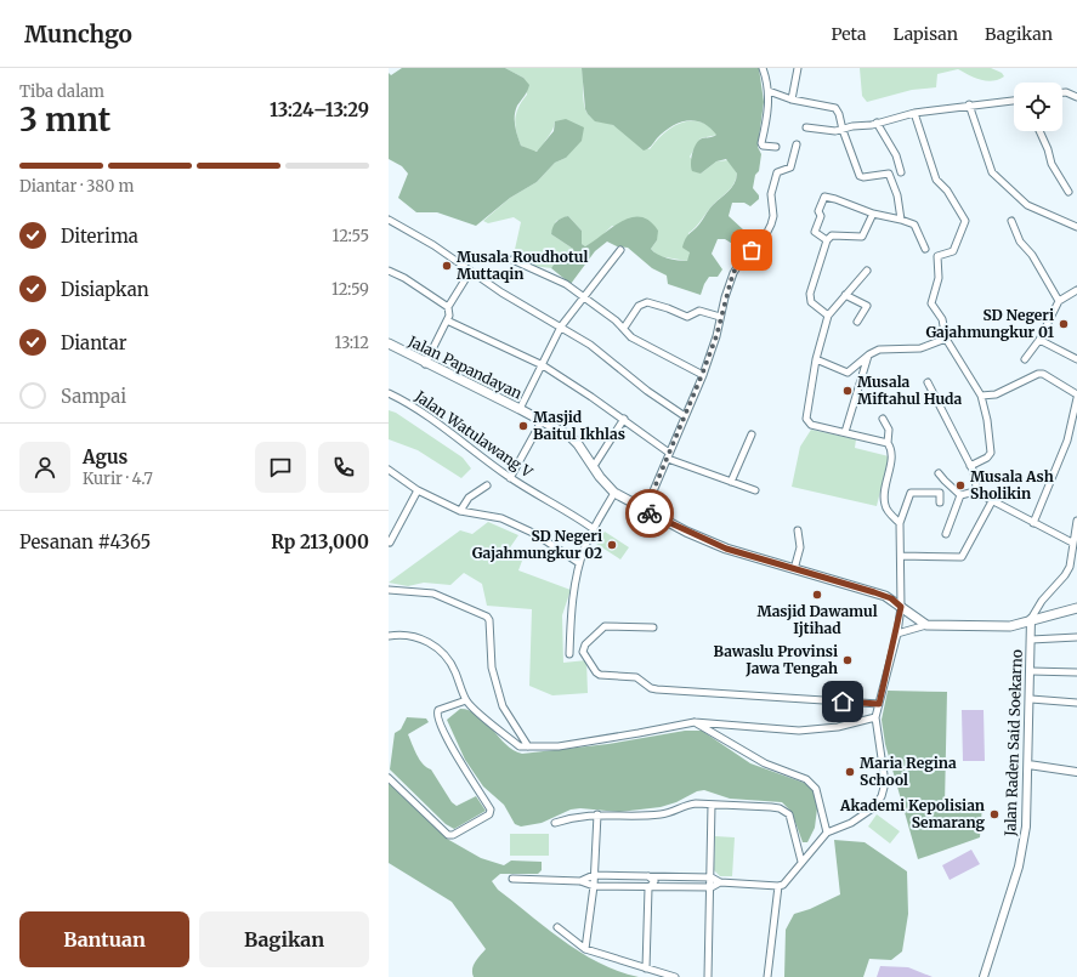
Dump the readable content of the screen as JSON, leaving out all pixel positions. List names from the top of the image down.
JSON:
{
  "streets": {
    "main road": ["Jalan Papandayan"],
    "street": ["Jalan Watulawang V", "Jalan Raden Said Soekarno"]
  },
  "places": [
    "Musala Roudhotul Muttaqin",
    "SD Negeri Gajahmungkur 01",
    "Musala Miftahul Huda",
    "Masjid Baitul Ikhlas",
    "Musala Ash Sholikin",
    "SD Negeri Gajahmungkur 02",
    "Masjid Dawamul Ijtihad",
    "Bawaslu Provinsi Jawa Tengah",
    "Maria Regina School",
    "Akademi Kepolisian Semarang"
  ],
  "page": {
    "header": "Munchgo",
    "nav": ["Peta", "Lapisan", "Bagikan"],
    "heading": ["3 mnt", "Tiba dalam", "13:24–13:29"],
    "panel": [
      "Agus",
      "Kurir · 4.7",
      "Pesanan #4365",
      "Rp 213,000"
    ],
    "bar": "Diantar · 380 m",
    "list": [
      ["Diterima", "12:55"],
      ["Disiapkan", "12:59"],
      ["Diantar", "13:12"],
      "Sampai"
    ],
    "buttons": ["Bantuan", "Bagikan"]
  }
}
